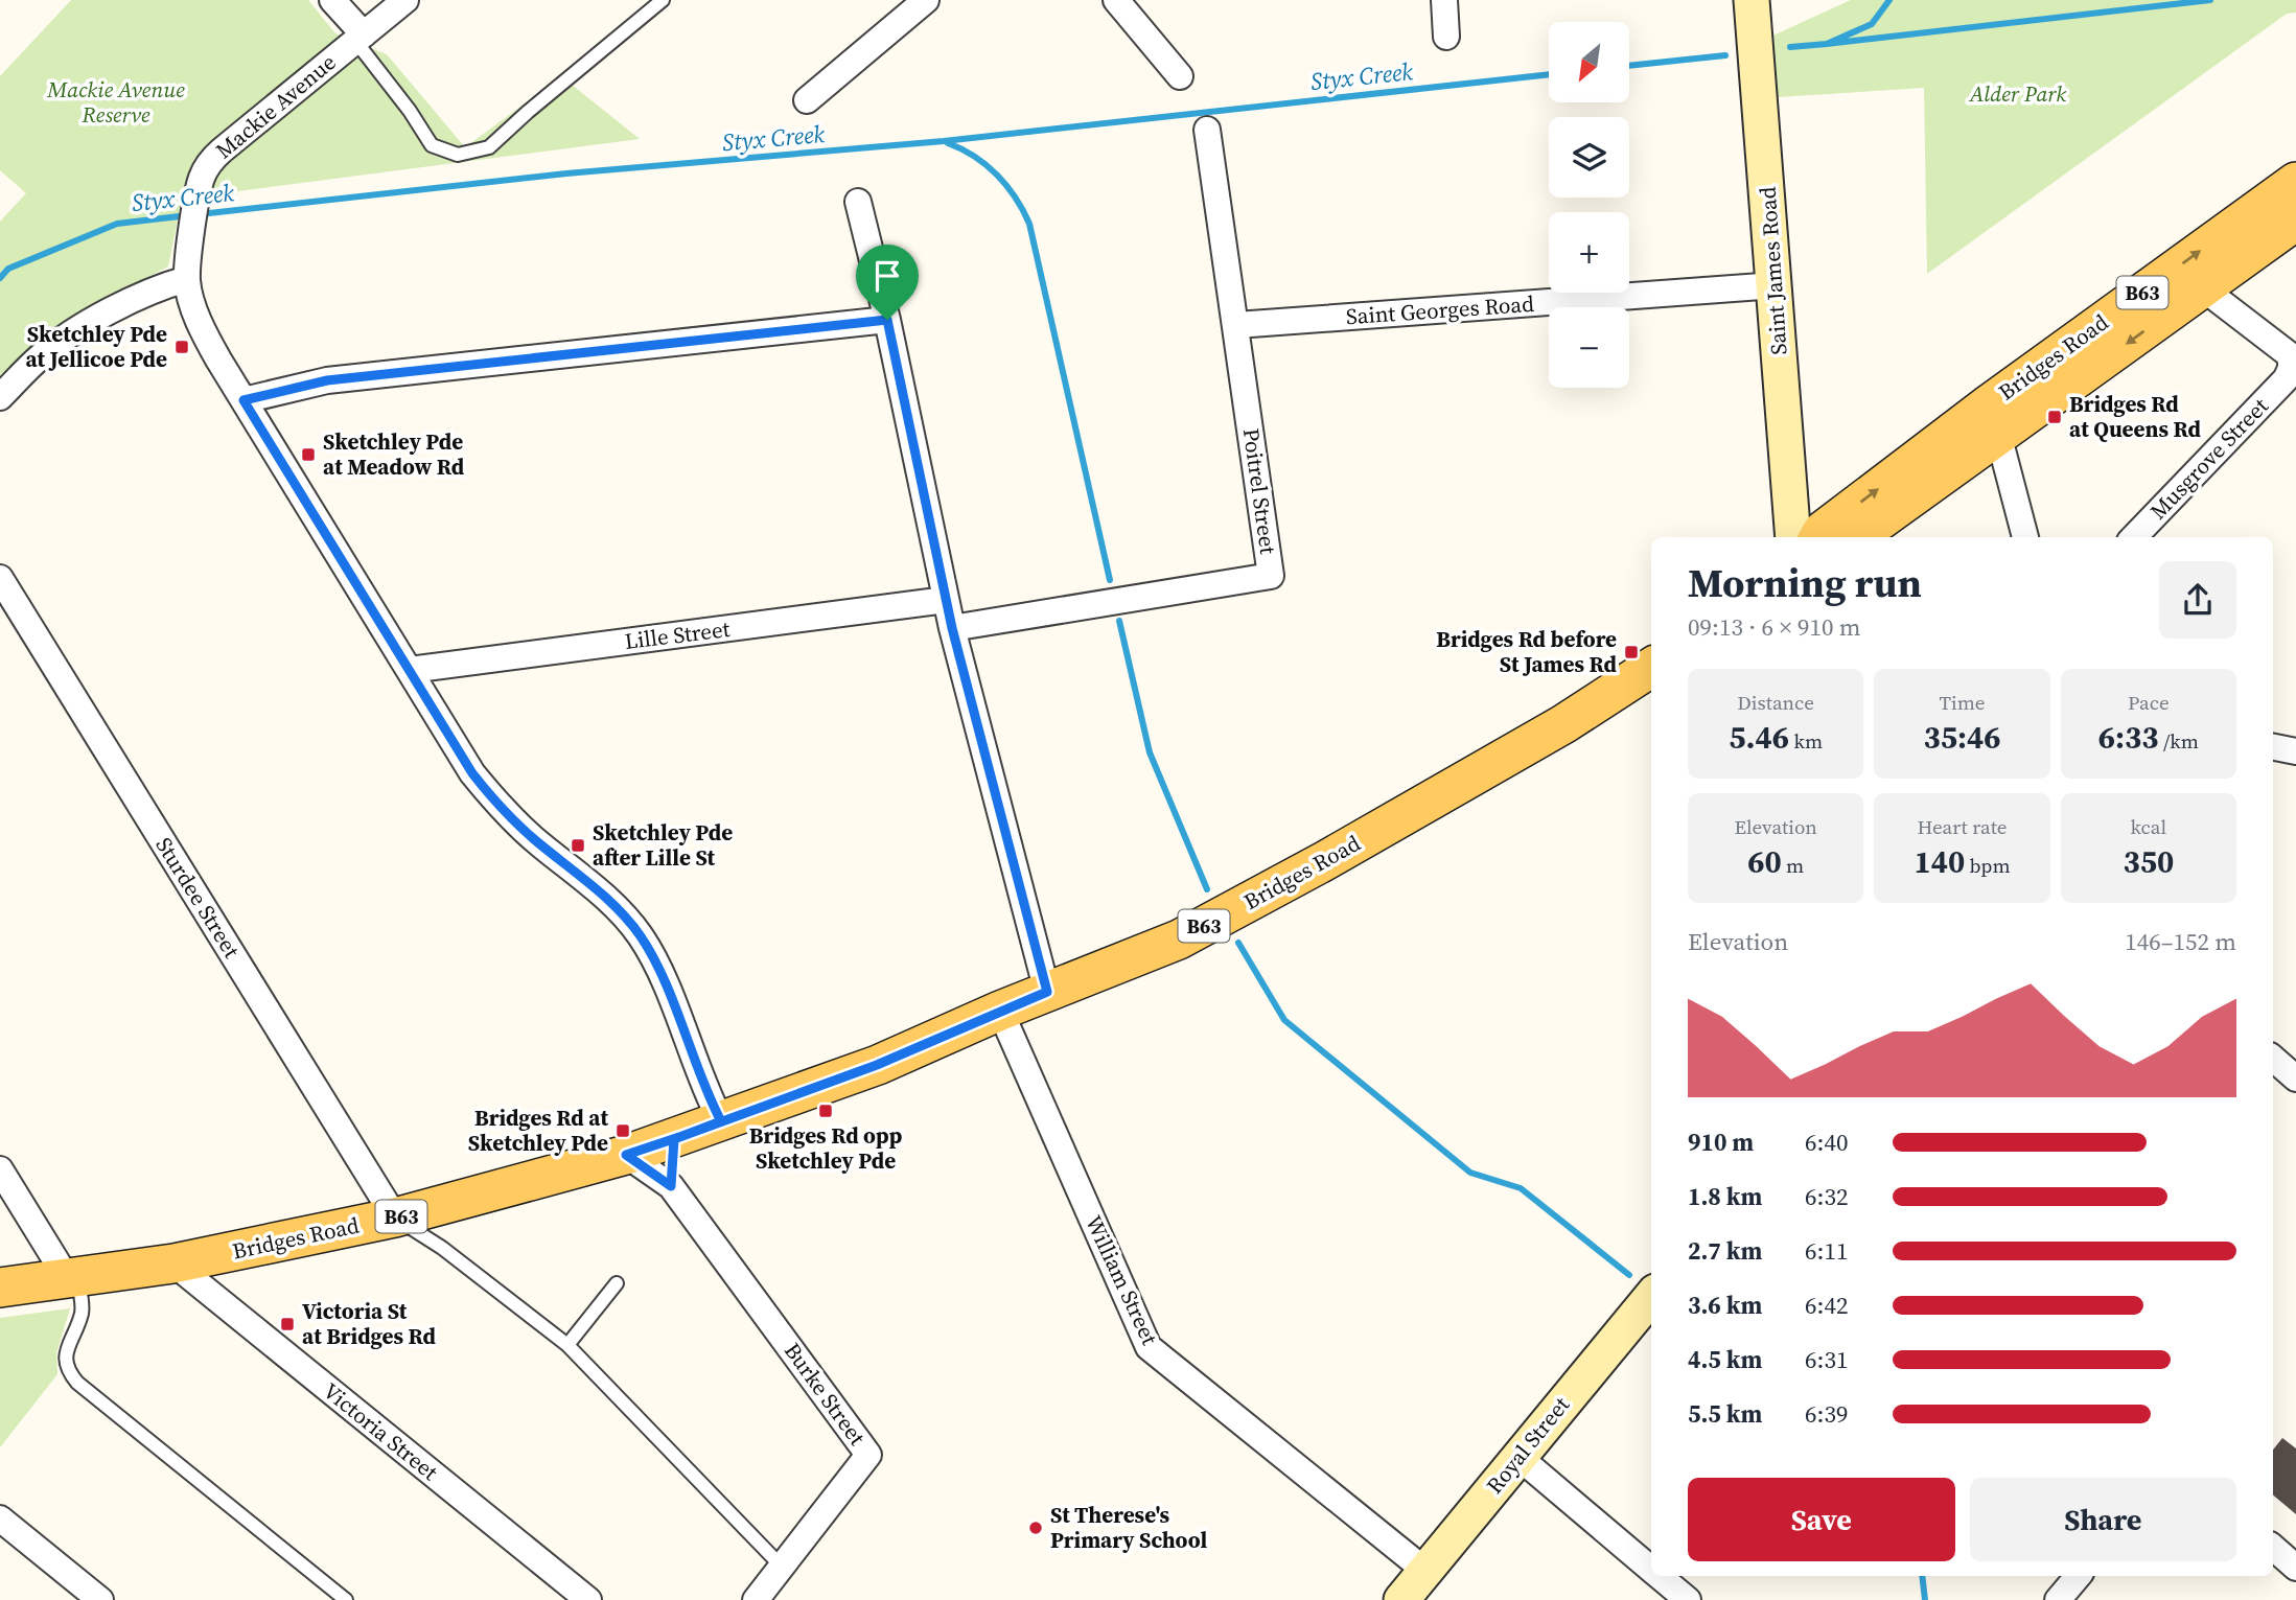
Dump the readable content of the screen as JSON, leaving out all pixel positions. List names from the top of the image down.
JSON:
{
  "streets": {
    "main road": [
      "Saint James Road",
      "B63",
      "Bridges Road",
      "Royal Street"
    ],
    "street": [
      "Mackie Avenue",
      "Saint Georges Road",
      "Musgrove Street",
      "Poitrel Street",
      "Lille Street",
      "Sturdee Street",
      "William Street",
      "Burke Street",
      "Victoria Street"
    ]
  },
  "crossings": [
    ["Saint James Road", "Saint Georges Road"],
    ["Saint Georges Road", "Poitrel Street"],
    ["Bridges Road", "Musgrove Street"],
    ["Bridges Road", "Sturdee Street"],
    ["Bridges Road", "William Street"],
    ["Bridges Road", "Burke Street"],
    ["Bridges Road", "Victoria Street"],
    ["William Street", "Royal Street"]
  ],
  "water": ["Styx Creek"],
  "parks": ["Mackie Avenue Reserve", "Alder Park"],
  "places": {
    "transit": [
      "Sketchley Pde at Jellicoe Pde",
      "Bridges Rd at Queens Rd",
      "Sketchley Pde at Meadow Rd",
      "Bridges Rd before St James Rd",
      "Sketchley Pde after Lille St",
      "Bridges Rd opp Sketchley Pde",
      "Bridges Rd at Sketchley Pde",
      "Victoria St at Bridges Rd"
    ],
    "other": ["St Therese's Primary School"]
  },
  "north": "bottom left",
  "page": {
    "map_buttons": ["+", "−"],
    "heading": ["Morning run", "09:13 · 6 × 910 m"],
    "stats": [
      ["Distance", "5.46 km"],
      ["Time", "35:46"],
      ["Pace", "6:33 /km"],
      ["Elevation", "60 m"],
      ["Heart rate", "140 bpm"],
      ["kcal", "350"]
    ],
    "chart": ["Elevation", "146–152 m"],
    "list": [
      {
        "name": "910 m",
        "note": "6:40"
      },
      {
        "name": "1.8 km",
        "note": "6:32"
      },
      {
        "name": "2.7 km",
        "note": "6:11"
      },
      {
        "name": "3.6 km",
        "note": "6:42"
      },
      {
        "name": "4.5 km",
        "note": "6:31"
      },
      {
        "name": "5.5 km",
        "note": "6:39"
      }
    ],
    "buttons": ["Save", "Share"]
  }
}
